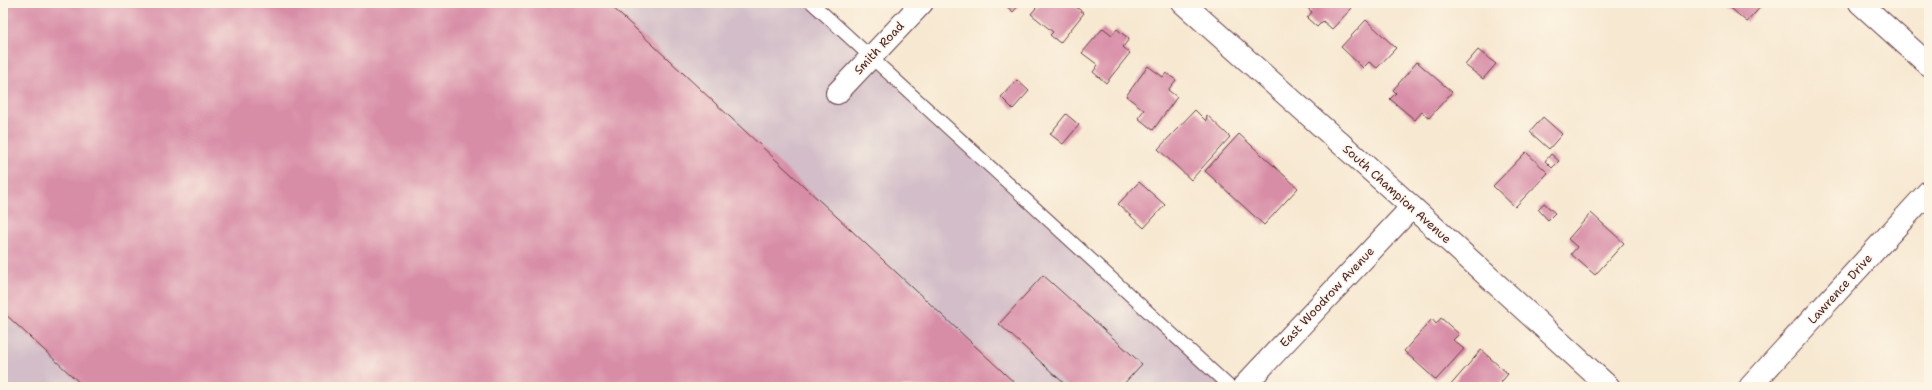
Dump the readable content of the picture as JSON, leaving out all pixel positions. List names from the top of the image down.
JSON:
{
  "streets": {
    "street": [
      "Smith Road",
      "South Champion Avenue",
      "Lawrence Drive",
      "East Woodrow Avenue"
    ]
  },
  "crossings": [
    ["South Champion Avenue", "East Woodrow Avenue"]
  ]
}
